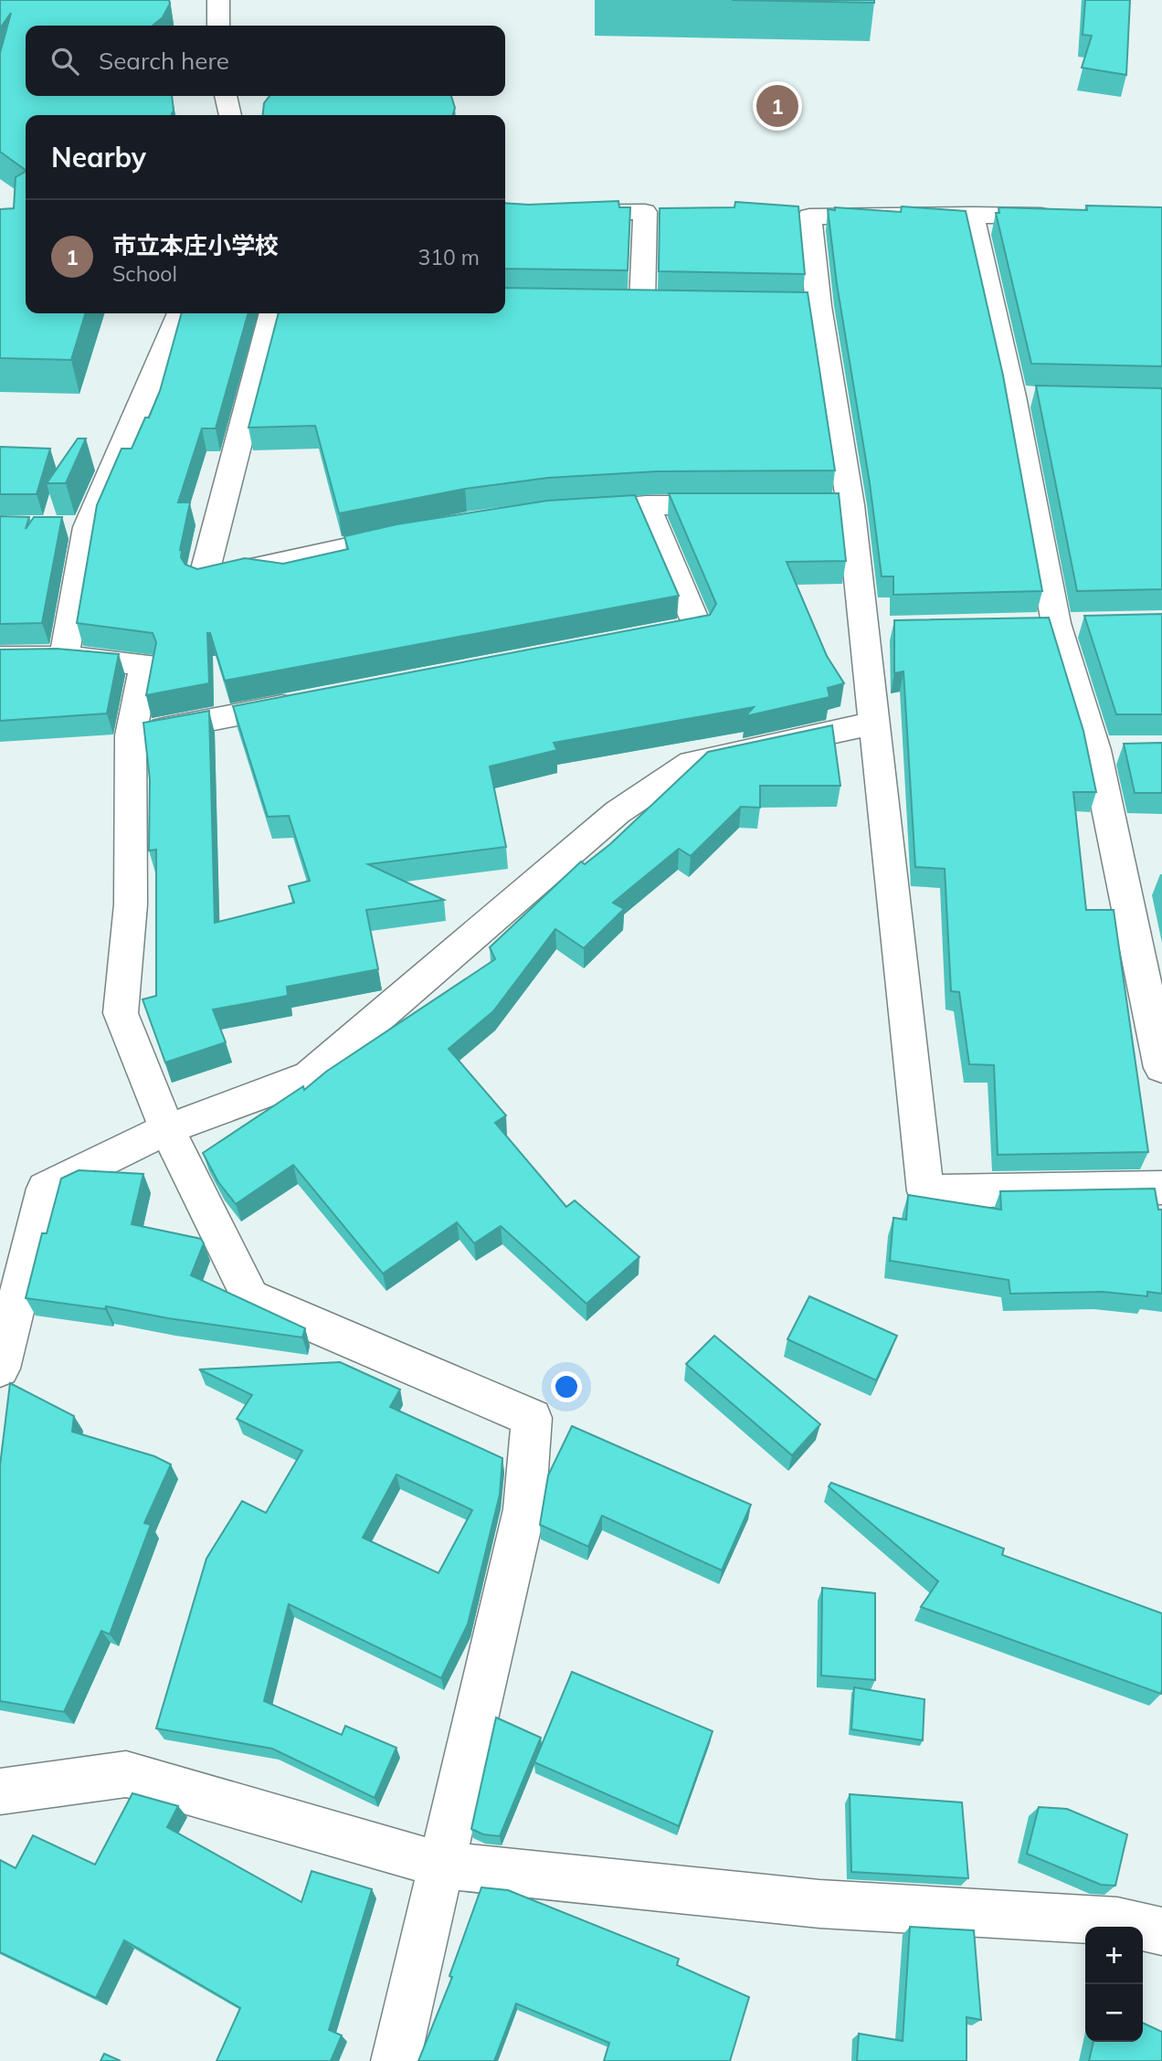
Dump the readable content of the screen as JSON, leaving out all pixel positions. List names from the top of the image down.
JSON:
{
  "page": {
    "search": "Search here",
    "pins": "1",
    "heading": "Nearby",
    "list": [
      {
        "mark": "1",
        "name": "市立本庄小学校",
        "note": "School",
        "value": "310 m"
      }
    ],
    "map_buttons": ["+", "−"]
  }
}
